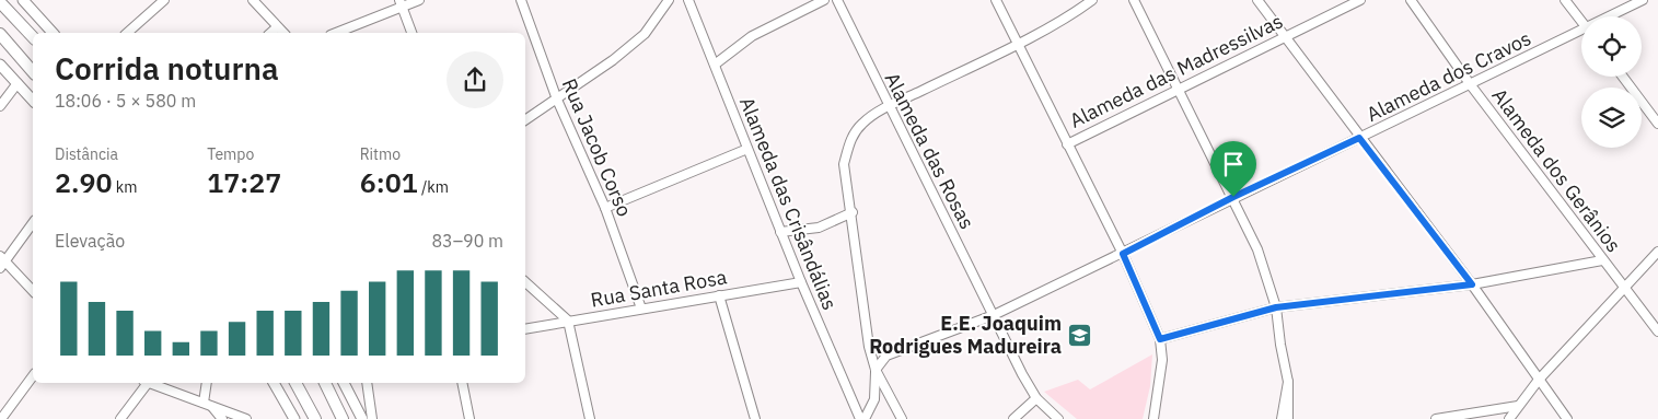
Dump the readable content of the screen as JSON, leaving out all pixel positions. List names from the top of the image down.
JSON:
{
  "streets": {
    "street": [
      "Alameda das Madressilvas",
      "Alameda dos Cravos",
      "Rua Jacob Corso",
      "Alameda das Rosas",
      "Alameda dos Gerânios",
      "Alameda das Crisândálias",
      "Rua Santa Rosa"
    ]
  },
  "crossings": [
    ["Alameda dos Cravos", "Alameda das Rosas"],
    ["Alameda dos Cravos", "Alameda dos Gerânios"],
    ["Rua Jacob Corso", "Rua Santa Rosa"],
    ["Alameda das Crisândálias", "Rua Santa Rosa"]
  ],
  "places": {
    "school or university": ["E.E. Joaquim Rodrigues Madureira"]
  },
  "page": {
    "heading": ["Corrida noturna", "18:06 · 5 × 580 m"],
    "stats": [
      ["Distância", "2.90 km"],
      ["Tempo", "17:27"],
      ["Ritmo", "6:01 /km"]
    ],
    "chart": ["Elevação", "83–90 m"]
  }
}
